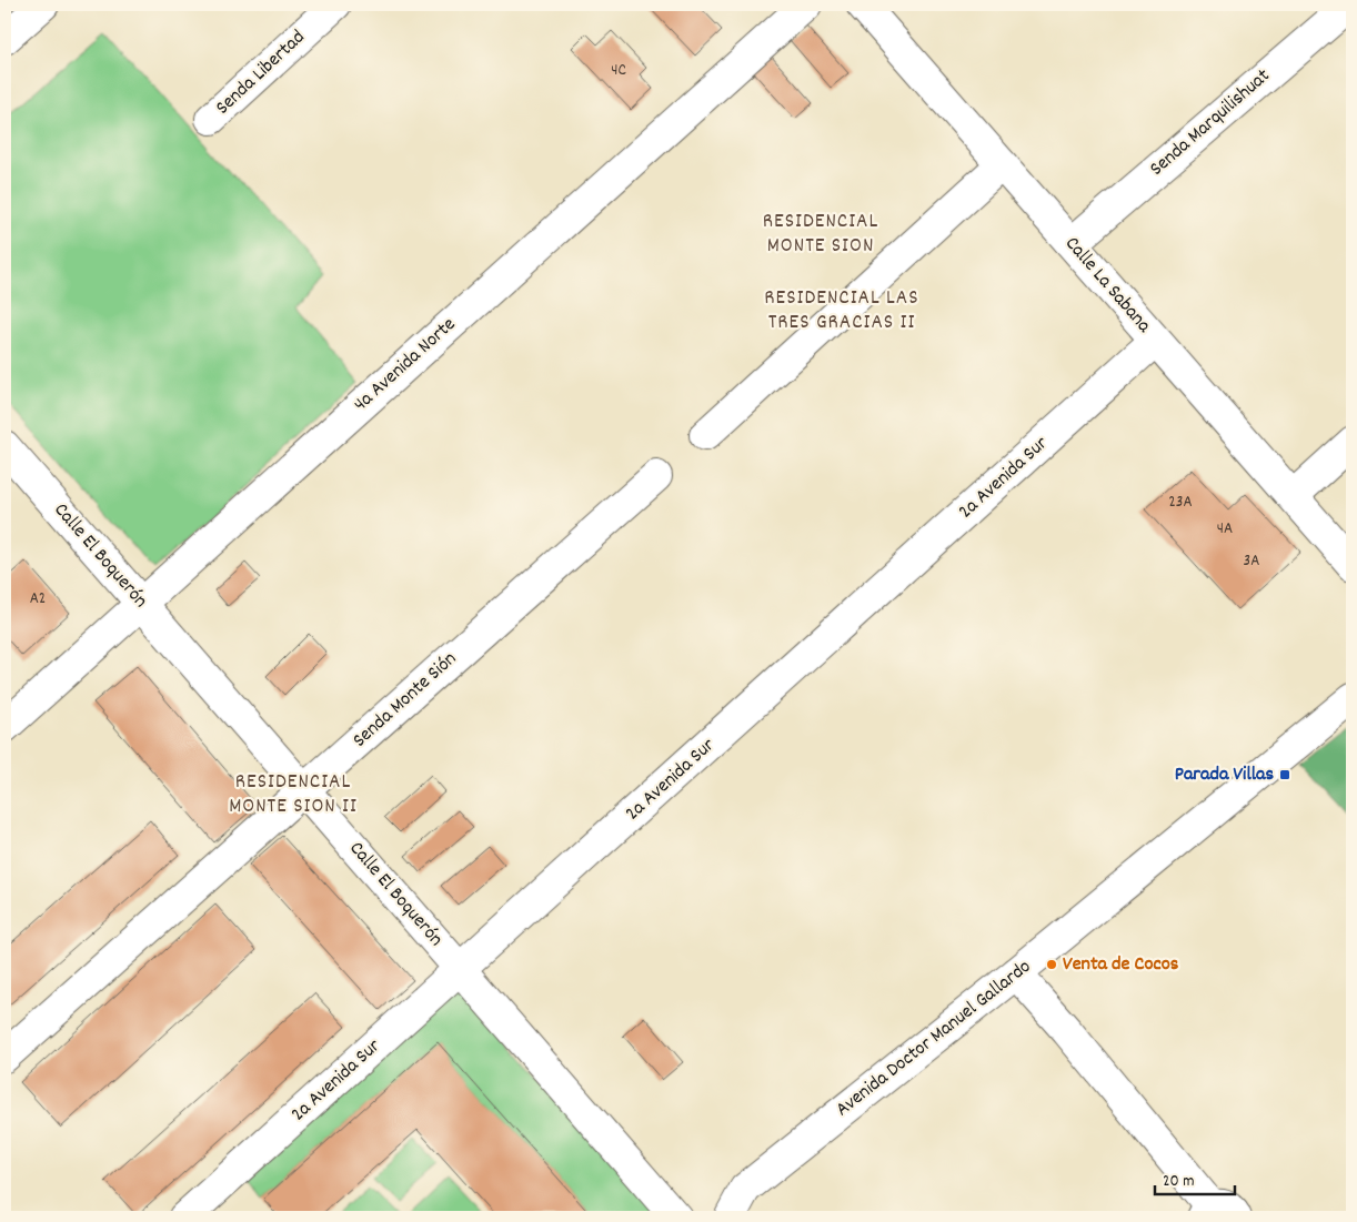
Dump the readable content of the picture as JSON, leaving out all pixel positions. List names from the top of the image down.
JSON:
{
  "streets": {
    "street": [
      "Senda Libertad",
      "Senda Marquilishuat",
      "Calle La Sabana",
      "4a Avenida Norte",
      "2a Avenida Sur",
      "Calle El Boquerón",
      "Senda Monte Sión",
      "Avenida Doctor Manuel Gallardo"
    ]
  },
  "crossings": [
    ["Senda Marquilishuat", "Calle La Sabana"],
    ["Calle La Sabana", "2a Avenida Sur"],
    ["4a Avenida Norte", "Calle El Boquerón"],
    ["2a Avenida Sur", "Calle El Boquerón"],
    ["Calle El Boquerón", "Senda Monte Sión"]
  ],
  "districts": ["RESIDENCIAL MONTE SION", "RESIDENCIAL LAS TRES GRACIAS II", "RESIDENCIAL MONTE SION II"],
  "places": {
    "transit": ["Parada Villas"],
    "other": ["Venta de Cocos"]
  },
  "house_numbers": [
    "4C",
    "23A",
    "4A",
    "3A",
    "A2"
  ],
  "scale_bar": "20 m"
}
